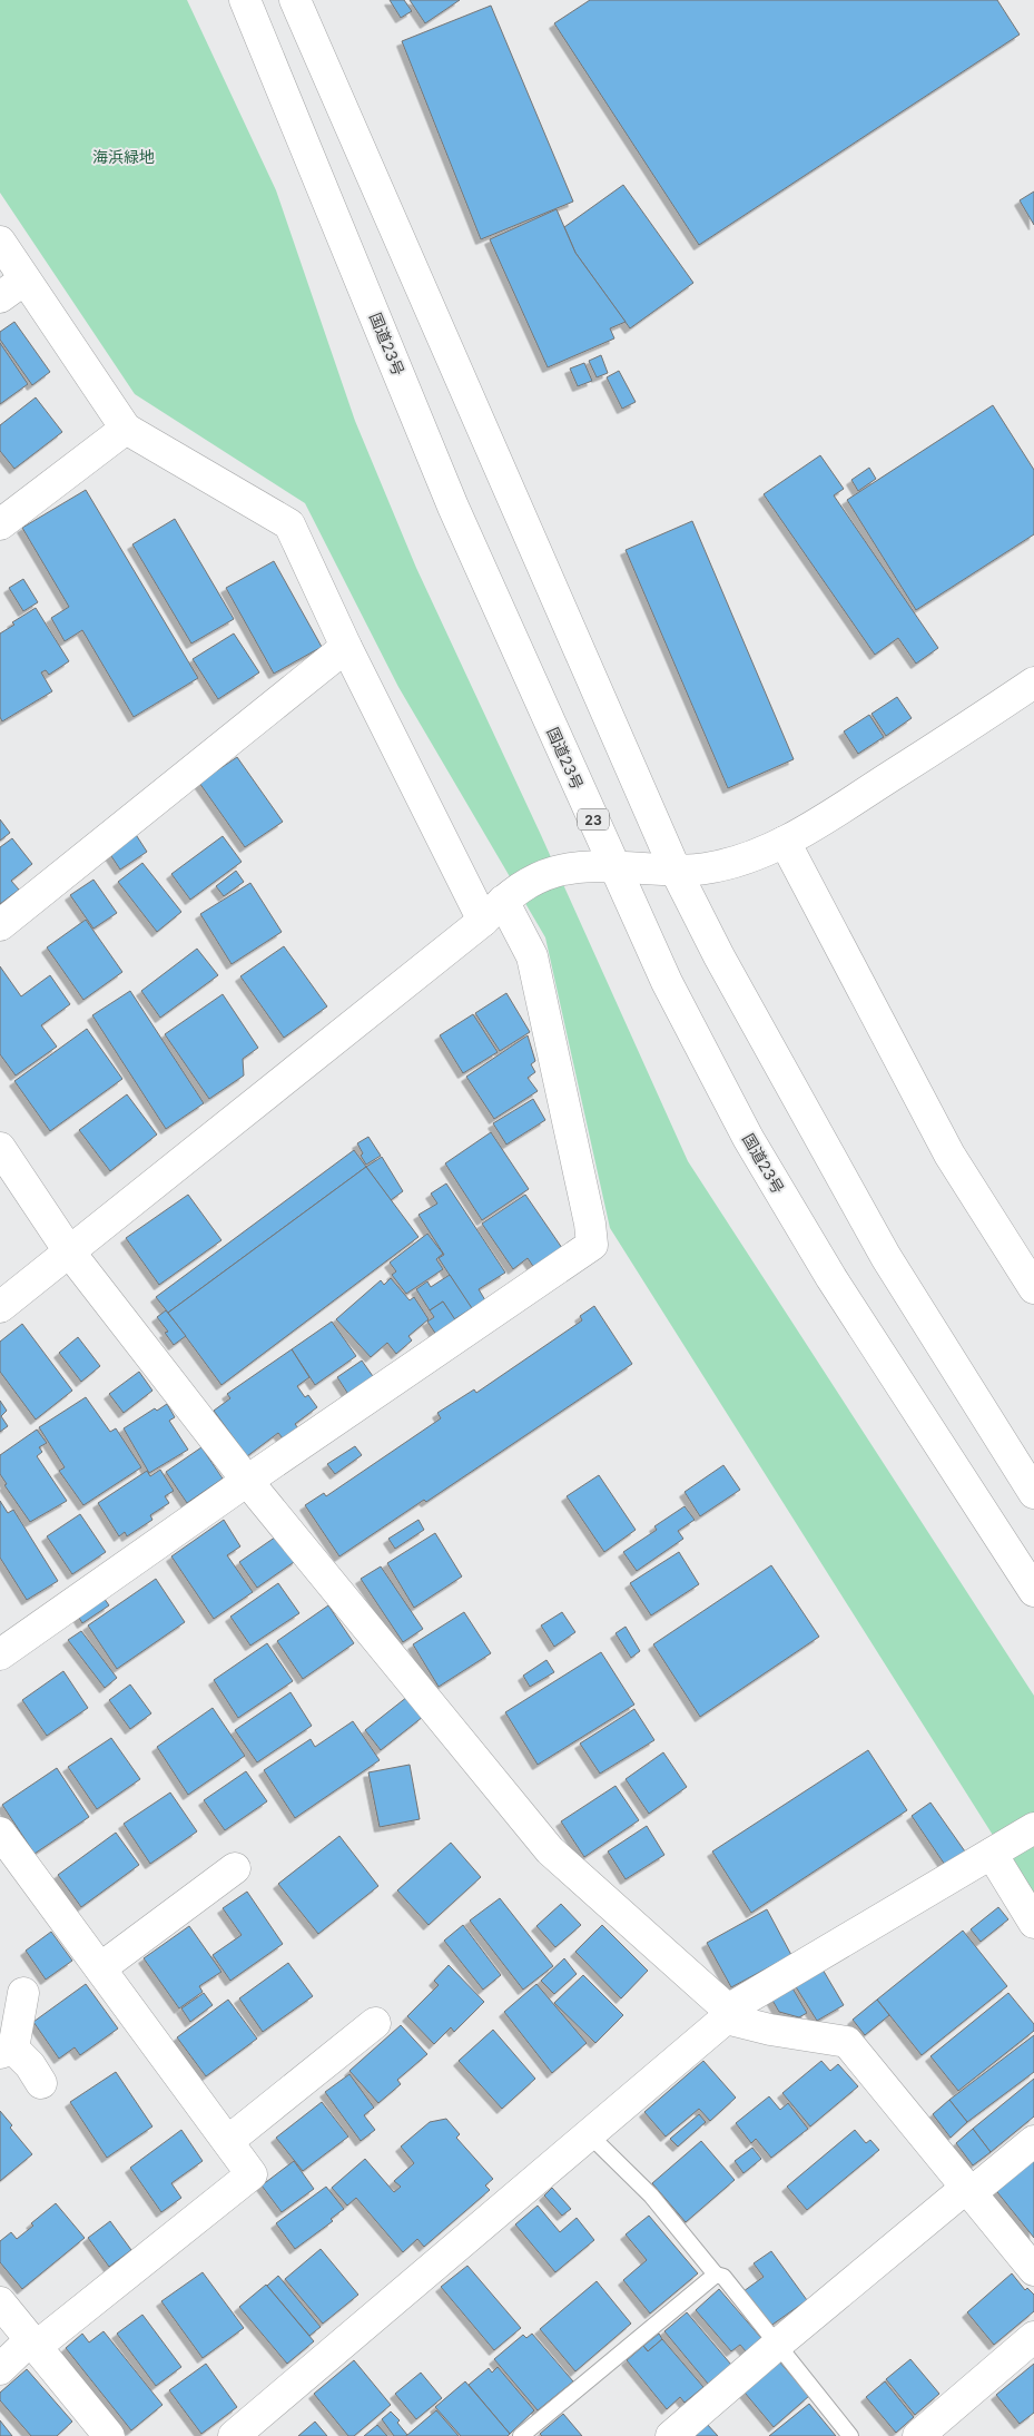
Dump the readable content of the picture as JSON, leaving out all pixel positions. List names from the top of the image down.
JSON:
{
  "streets": {
    "main road": ["国道23号", "23"]
  },
  "parks": ["海浜緑地"]
}
